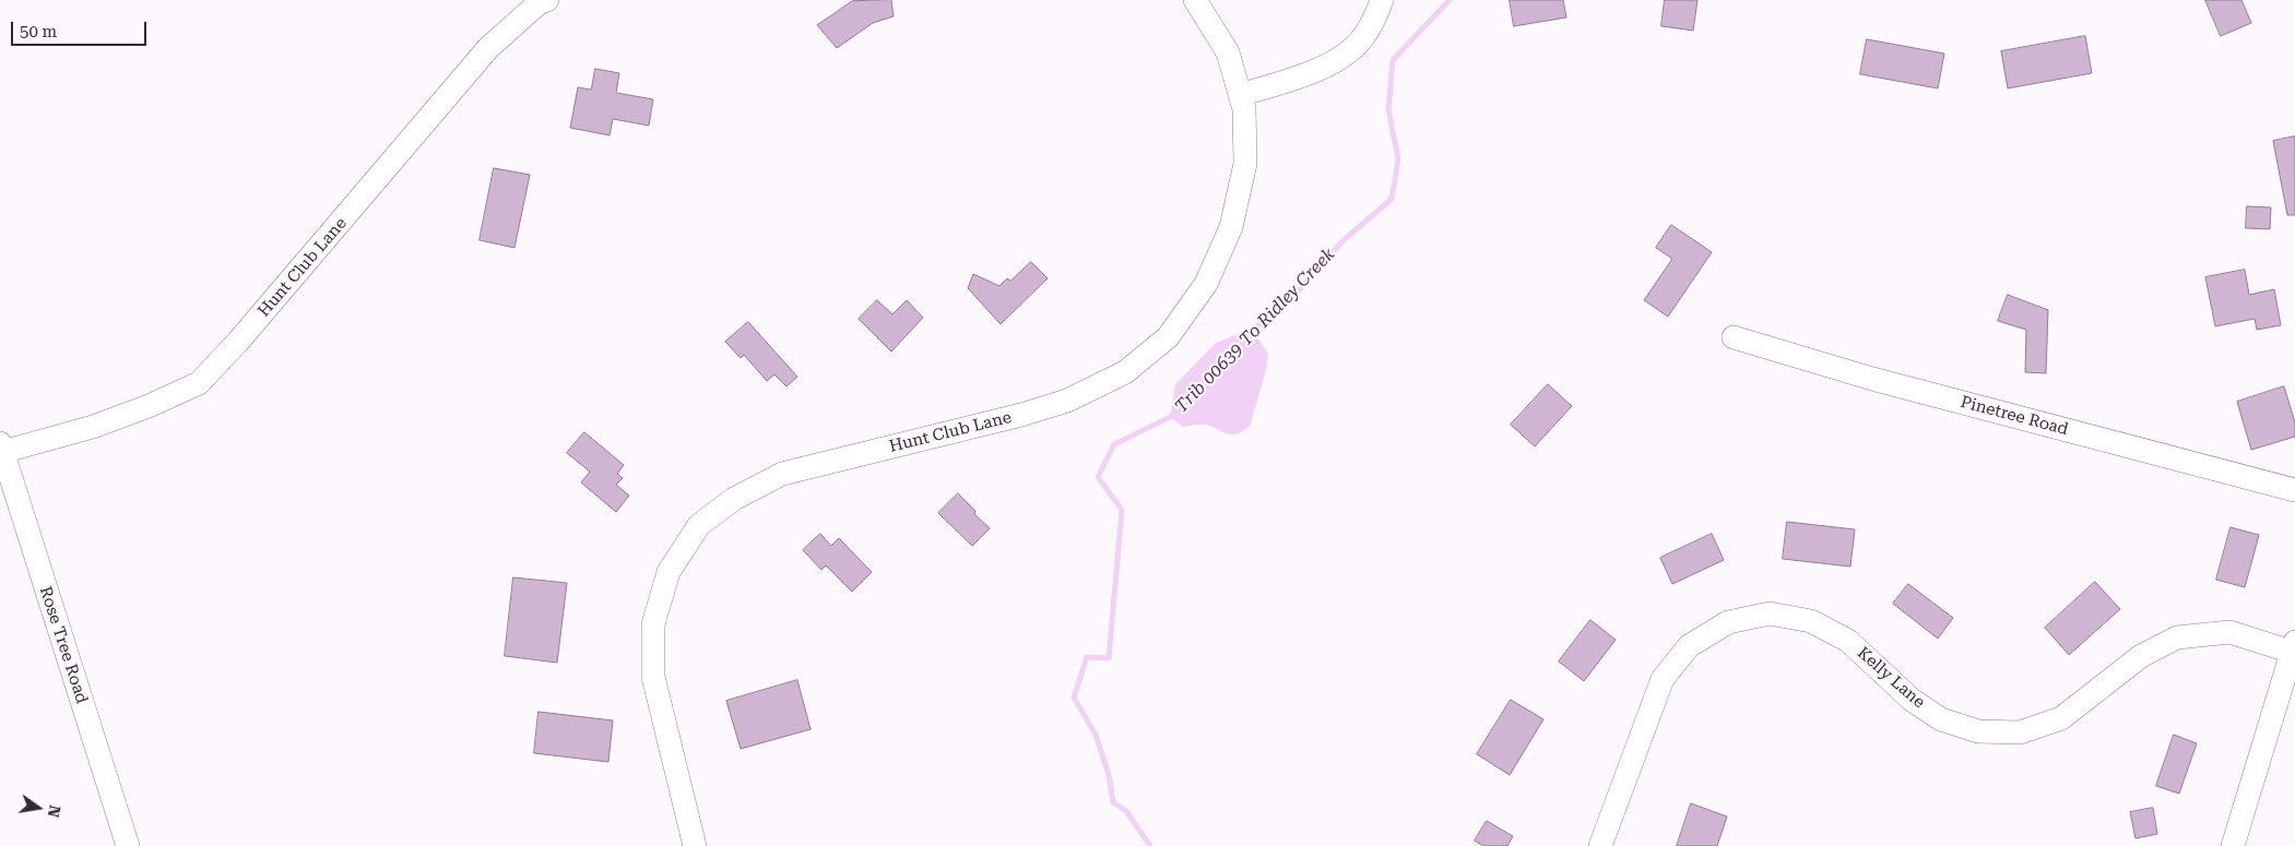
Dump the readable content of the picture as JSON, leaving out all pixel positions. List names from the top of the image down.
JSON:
{
  "streets": {
    "street": [
      "Hunt Club Lane",
      "Pinetree Road",
      "Rose Tree Road",
      "Kelly Lane"
    ]
  },
  "crossings": [
    ["Hunt Club Lane", "Rose Tree Road"]
  ],
  "water": ["Trib 00639 To Ridley Creek"],
  "scale_bar": "50 m",
  "north": "right"
}
